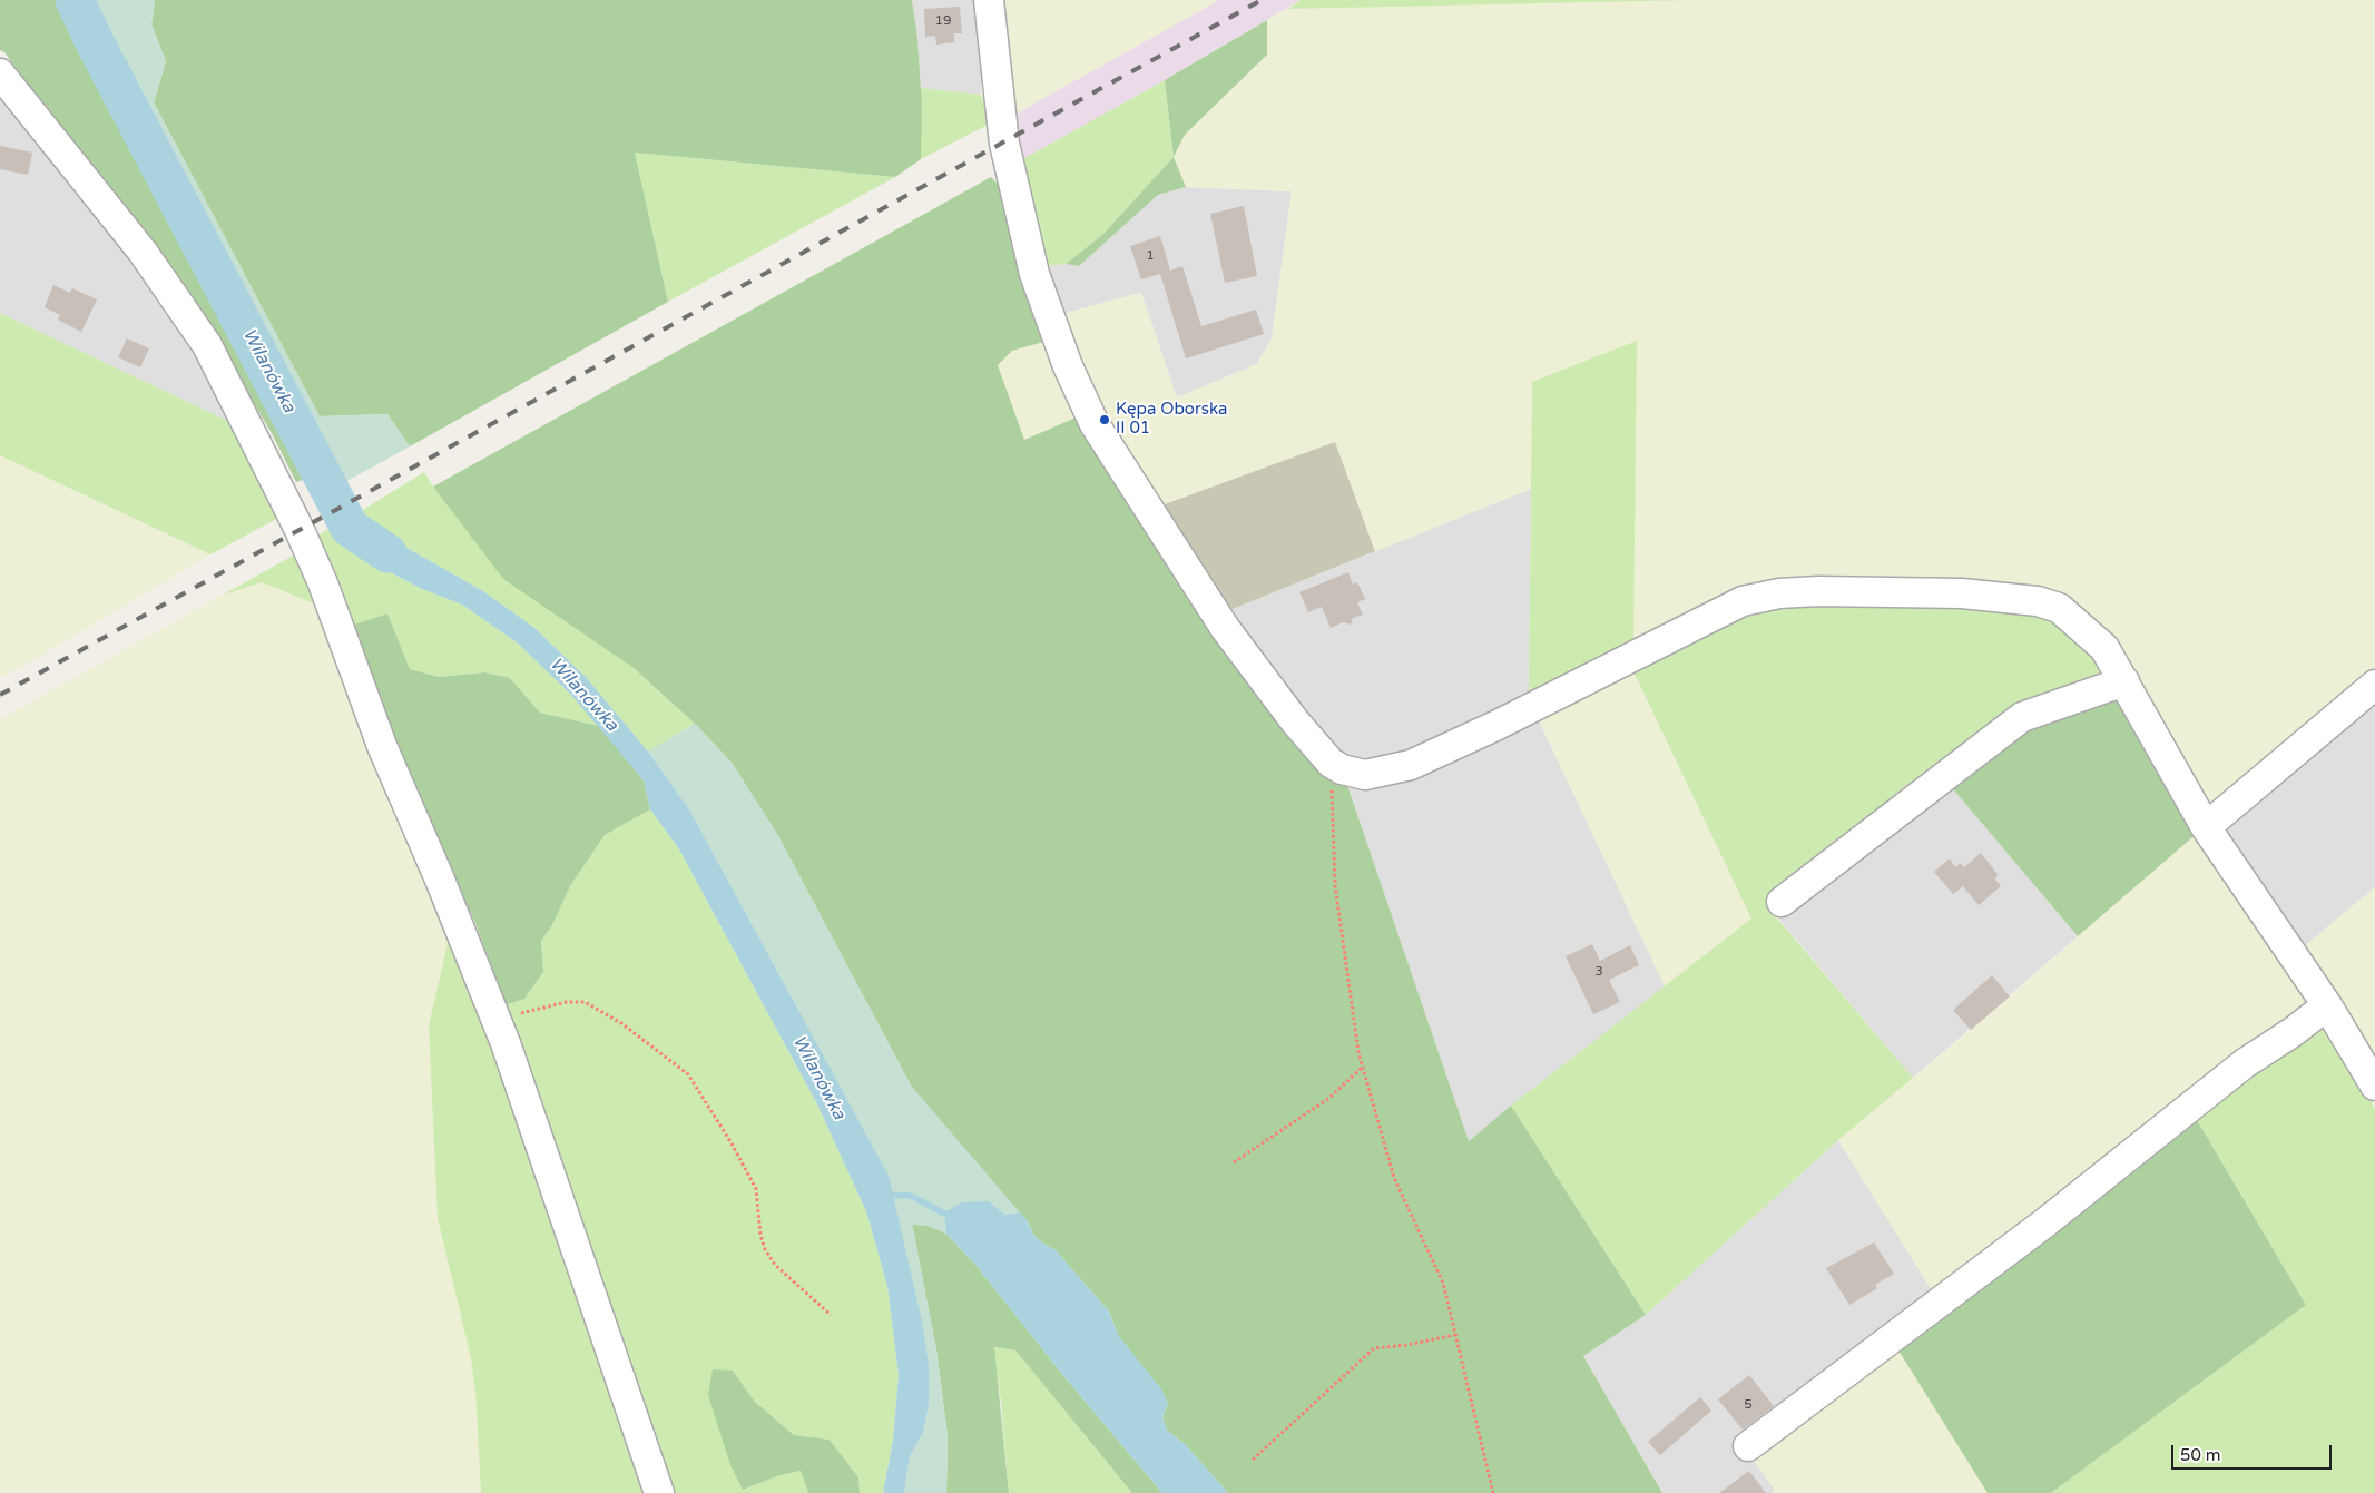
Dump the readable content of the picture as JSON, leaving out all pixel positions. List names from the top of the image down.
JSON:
{
  "water": ["Wilanówka"],
  "places": ["Kępa Oborska II 01"],
  "house_numbers": [
    "19",
    "1",
    "3",
    "5"
  ],
  "scale_bar": "50 m"
}
